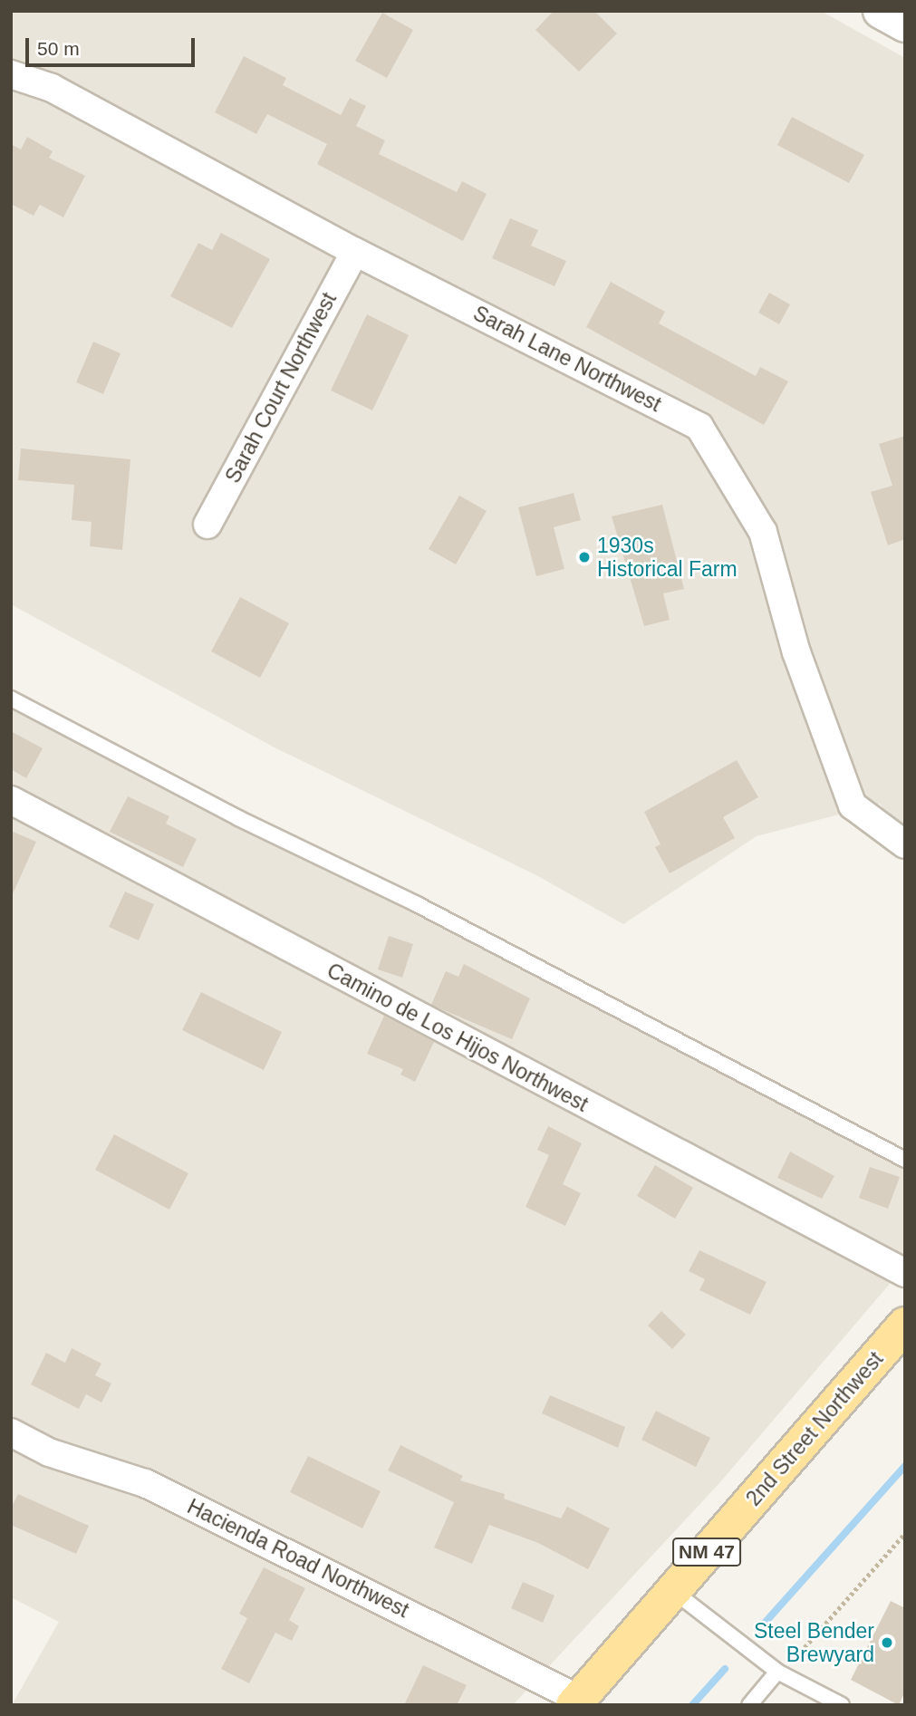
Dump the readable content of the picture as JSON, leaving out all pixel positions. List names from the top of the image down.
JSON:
{
  "streets": {
    "main road": ["2nd Street Northwest", "NM 47"],
    "street": [
      "Sarah Lane Northwest",
      "Sarah Court Northwest",
      "Camino de Los Hijos Northwest",
      "Hacienda Road Northwest"
    ]
  },
  "crossings": [
    ["Sarah Lane Northwest", "Sarah Court Northwest"],
    ["2nd Street Northwest", "Hacienda Road Northwest"]
  ],
  "places": ["1930s Historical Farm", "Steel Bender Brewyard"],
  "scale_bar": "50 m"
}
